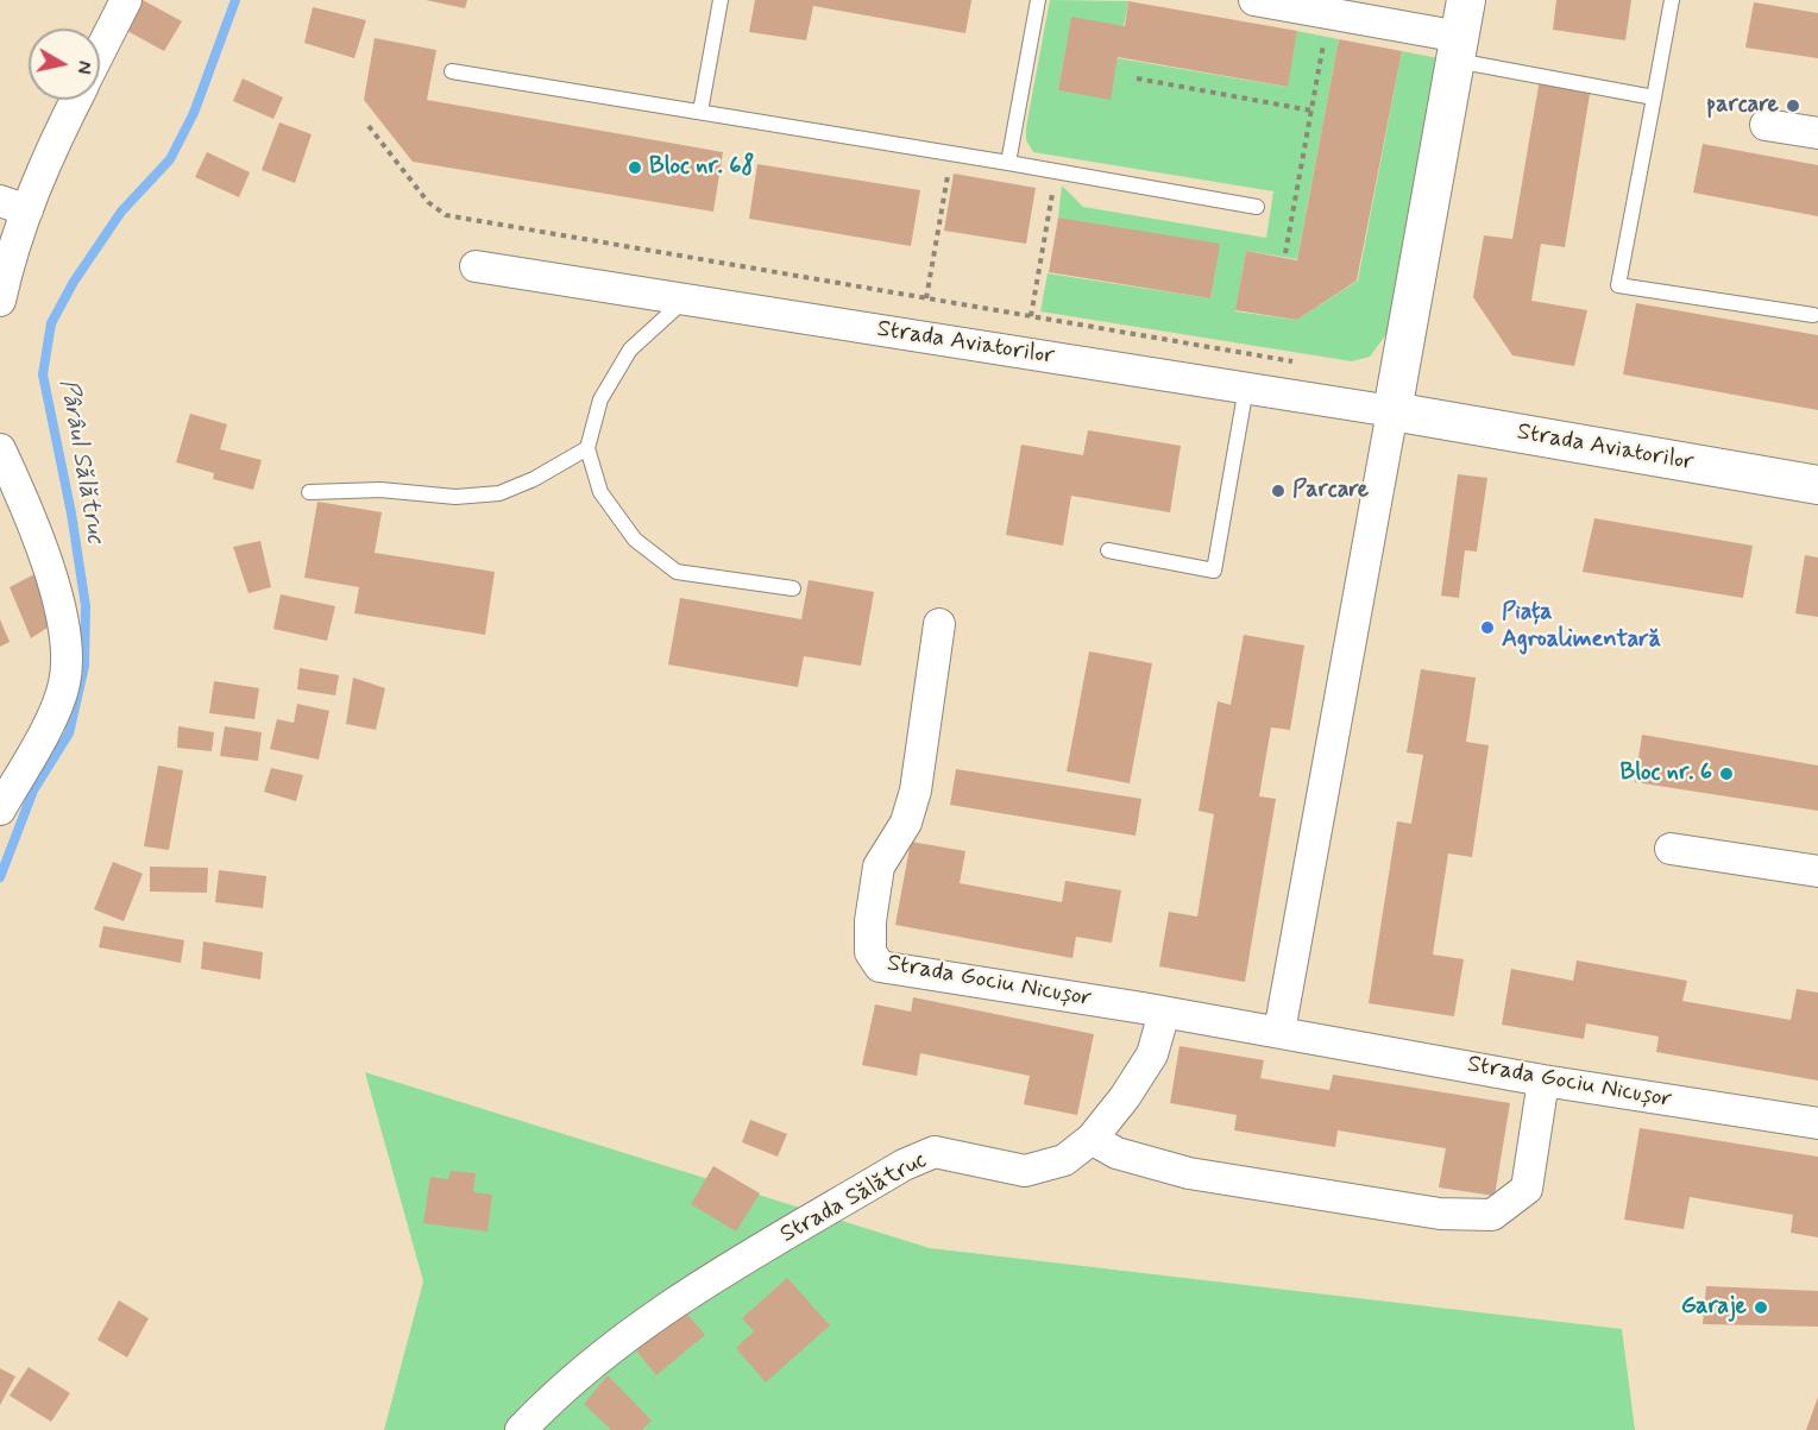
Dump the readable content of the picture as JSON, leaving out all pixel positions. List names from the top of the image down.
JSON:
{
  "streets": {
    "street": ["Strada Aviatorilor", "Strada Gociu Nicușor", "Strada Sălătruc"]
  },
  "crossings": [
    ["Strada Gociu Nicușor", "Strada Sălătruc"]
  ],
  "water": ["Pârâul Sălătruc"],
  "places": [
    "parcare",
    "Bloc nr. 68",
    "Parcare",
    "Piața Agroalimentară",
    "Bloc nr. 6",
    "Garaje"
  ],
  "north": "right"
}
